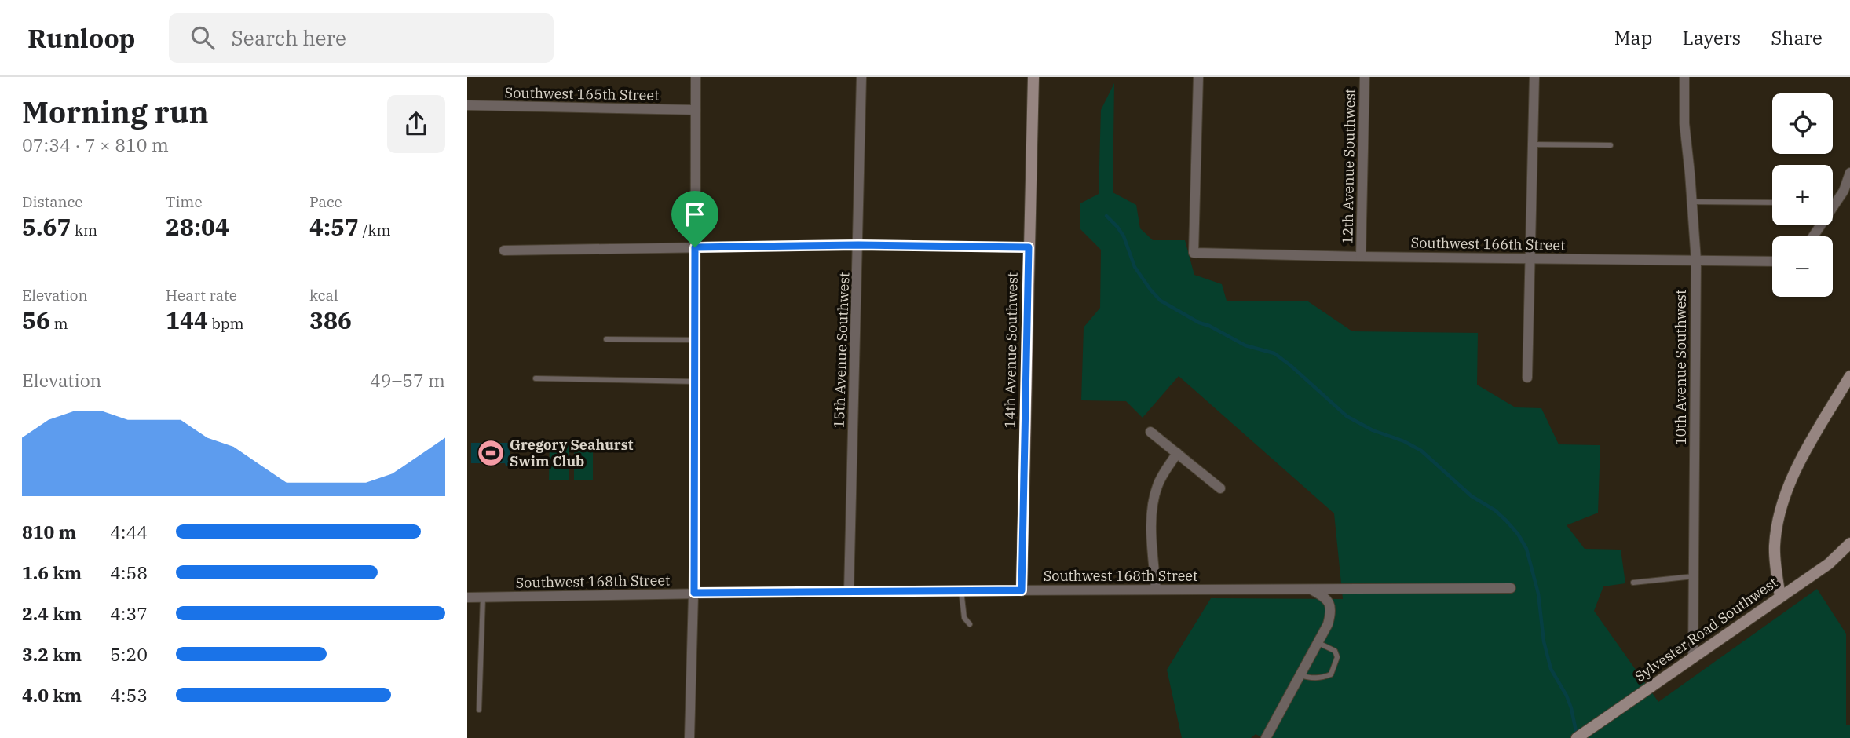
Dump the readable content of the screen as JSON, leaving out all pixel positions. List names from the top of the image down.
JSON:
{
  "streets": {
    "street": [
      "Southwest 165th Street",
      "12th Avenue Southwest",
      "Southwest 166th Street",
      "15th Avenue Southwest",
      "14th Avenue Southwest",
      "10th Avenue Southwest",
      "Southwest 168th Street",
      "Sylvester Road Southwest"
    ]
  },
  "crossings": [
    ["12th Avenue Southwest", "Southwest 166th Street"],
    ["Southwest 166th Street", "10th Avenue Southwest"],
    ["15th Avenue Southwest", "Southwest 168th Street"],
    ["14th Avenue Southwest", "Southwest 168th Street"],
    ["10th Avenue Southwest", "Sylvester Road Southwest"]
  ],
  "places": {
    "sports": ["Gregory Seahurst Swim Club"]
  },
  "page": {
    "header": "Runloop",
    "search": "Search here",
    "nav": ["Map", "Layers", "Share"],
    "heading": ["Morning run", "07:34 · 7 × 810 m"],
    "map_buttons": ["+", "−"],
    "stats": [
      ["Distance", "5.67 km"],
      ["Time", "28:04"],
      ["Pace", "4:57 /km"],
      ["Elevation", "56 m"],
      ["Heart rate", "144 bpm"],
      ["kcal", "386"]
    ],
    "chart": ["Elevation", "49–57 m"],
    "list": [
      {
        "name": "810 m",
        "note": "4:44"
      },
      {
        "name": "1.6 km",
        "note": "4:58"
      },
      {
        "name": "2.4 km",
        "note": "4:37"
      },
      {
        "name": "3.2 km",
        "note": "5:20"
      },
      {
        "name": "4.0 km",
        "note": "4:53"
      }
    ]
  }
}
